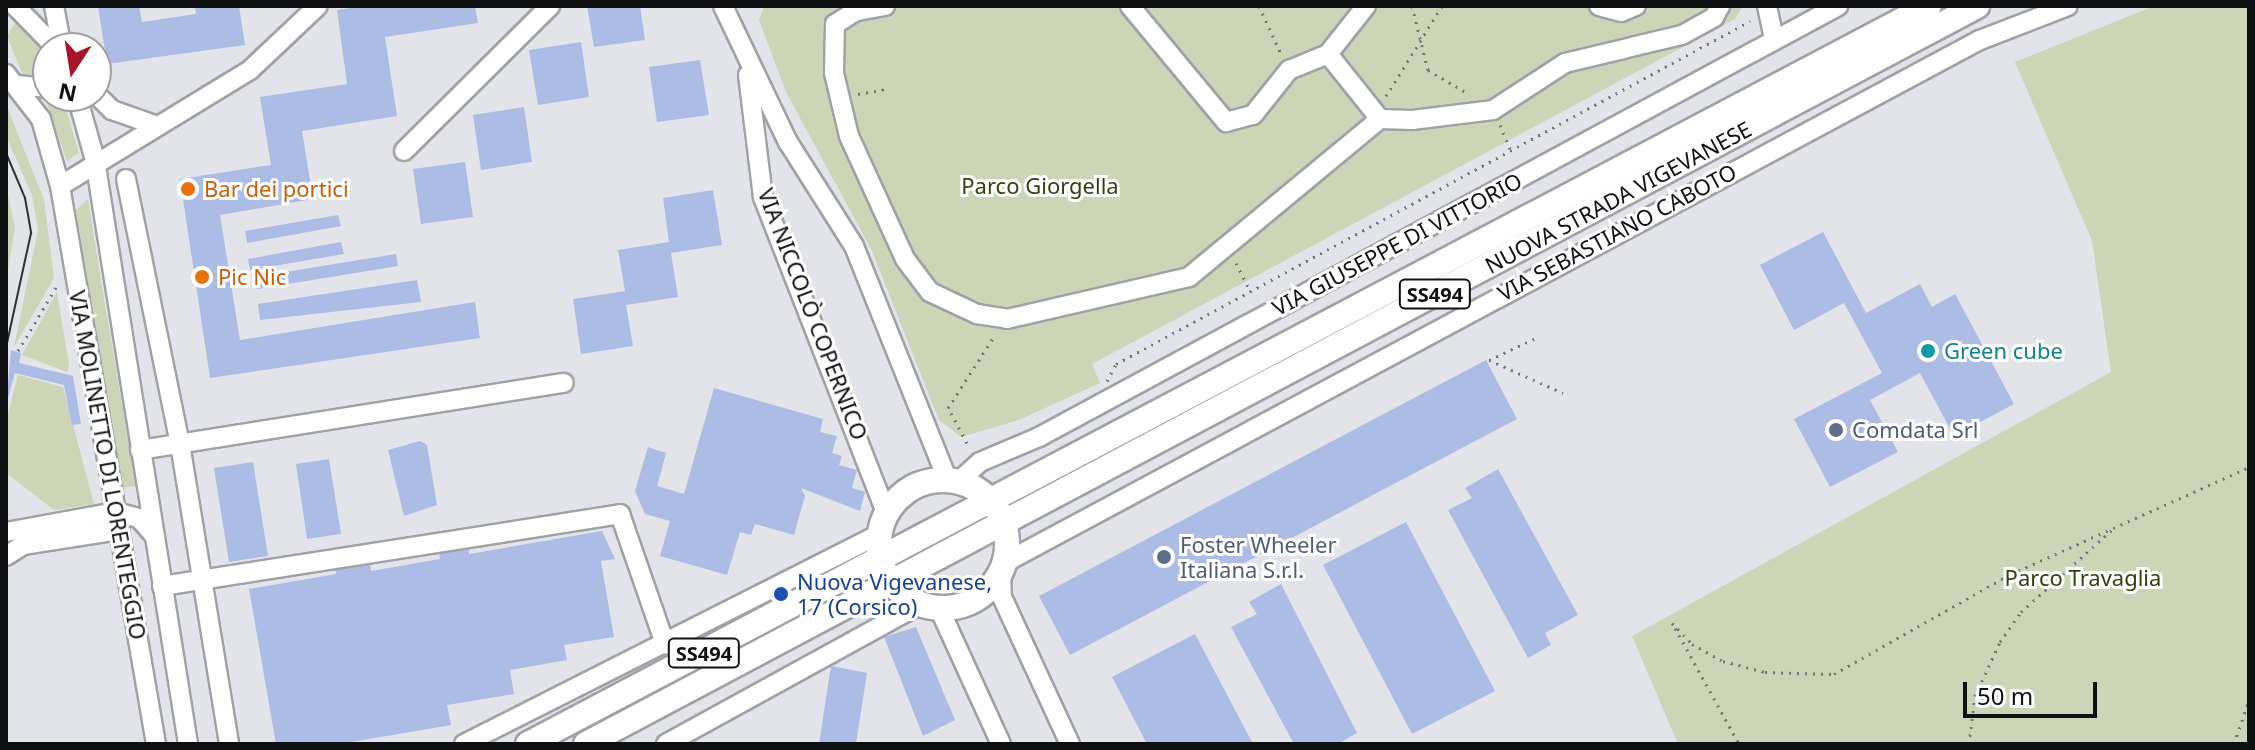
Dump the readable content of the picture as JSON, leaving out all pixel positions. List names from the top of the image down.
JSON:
{
  "streets": {
    "main road": ["NUOVA STRADA VIGEVANESE", "SS494"],
    "street": [
      "VIA SEBASTIANO CABOTO",
      "VIA GIUSEPPE DI VITTORIO",
      "VIA NICCOLÒ COPERNICO",
      "VIA MOLINETTO DI LORENTEGGIO"
    ]
  },
  "crossings": [
    ["VIA GIUSEPPE DI VITTORIO", "VIA NICCOLÒ COPERNICO"]
  ],
  "parks": ["Parco Giorgella", "Parco Travaglia"],
  "places": [
    "Bar dei portici",
    "Pic Nic",
    "Green cube",
    "Comdata Srl",
    "Foster Wheeler Italiana S.r.l.",
    "Nuova Vigevanese, 17 (Corsico)"
  ],
  "scale_bar": "50 m",
  "north": "bottom"
}
